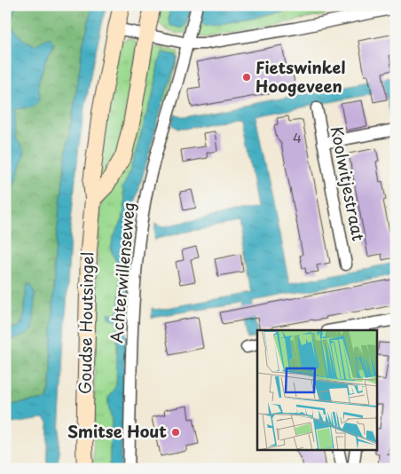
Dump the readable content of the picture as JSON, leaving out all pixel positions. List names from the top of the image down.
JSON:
{
  "streets": {
    "main road": ["Goudse Houtsingel"],
    "street": ["Koolwitjestraat", "Achterwillenseweg"]
  },
  "places": ["Fietswinkel Hoogeveen", "Smitse Hout"],
  "house_numbers": ["4"]
}
